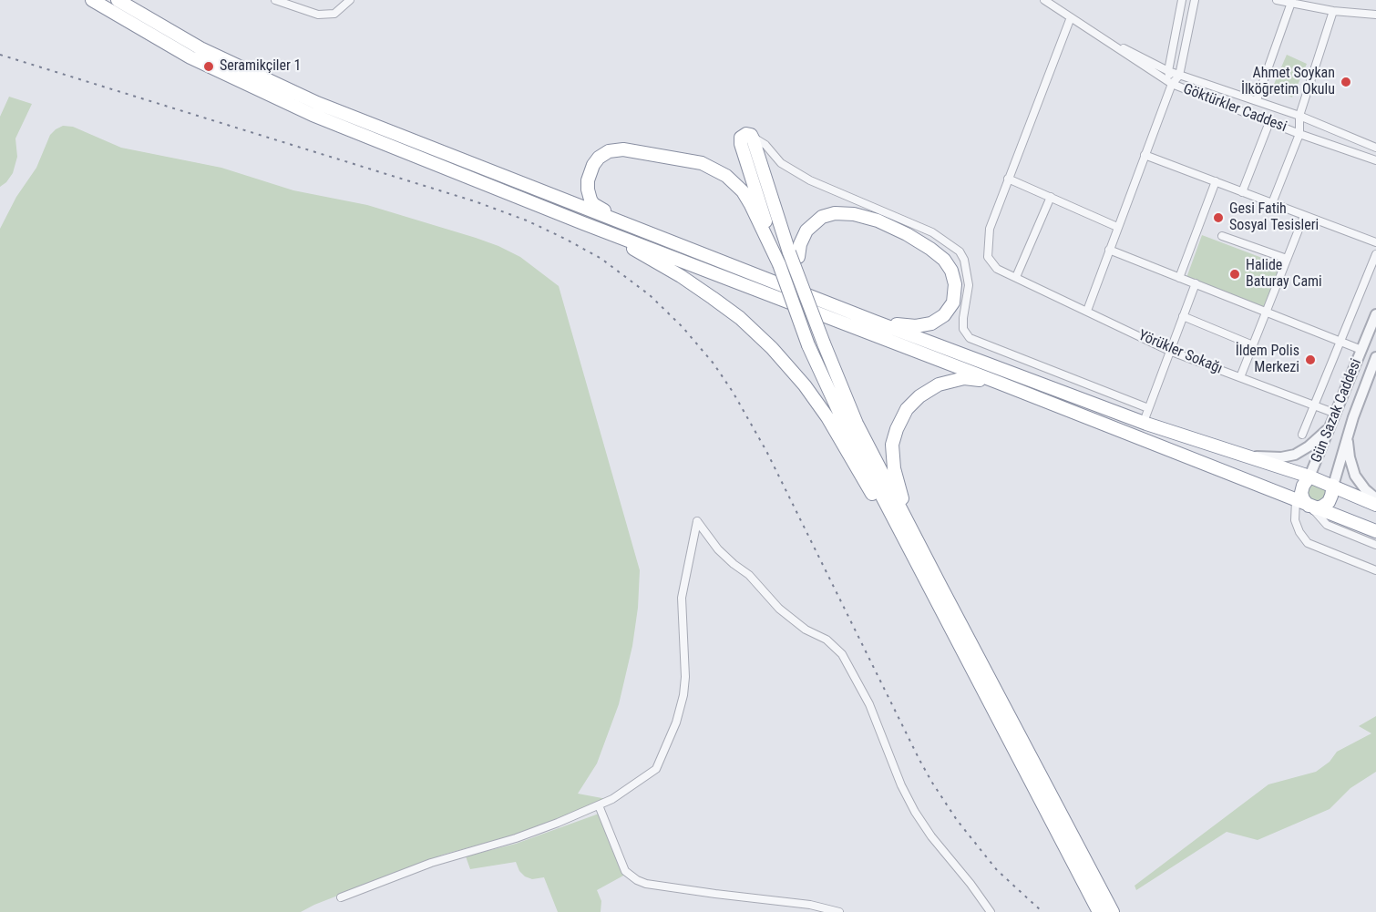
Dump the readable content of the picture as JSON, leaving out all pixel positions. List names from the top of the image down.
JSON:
{
  "streets": {
    "street": ["Göktürkler Caddesi", "Yörükler Sokağı", "Gün Sazak Caddesi"]
  },
  "crossings": [
    ["Yörükler Sokağı", "Gün Sazak Caddesi"]
  ],
  "places": [
    "Seramikçiler 1",
    "Ahmet Soykan İlköğretim Okulu",
    "Gesi Fatih Sosyal Tesisleri",
    "Halide Baturay Cami",
    "İldem Polis Merkezi"
  ]
}
